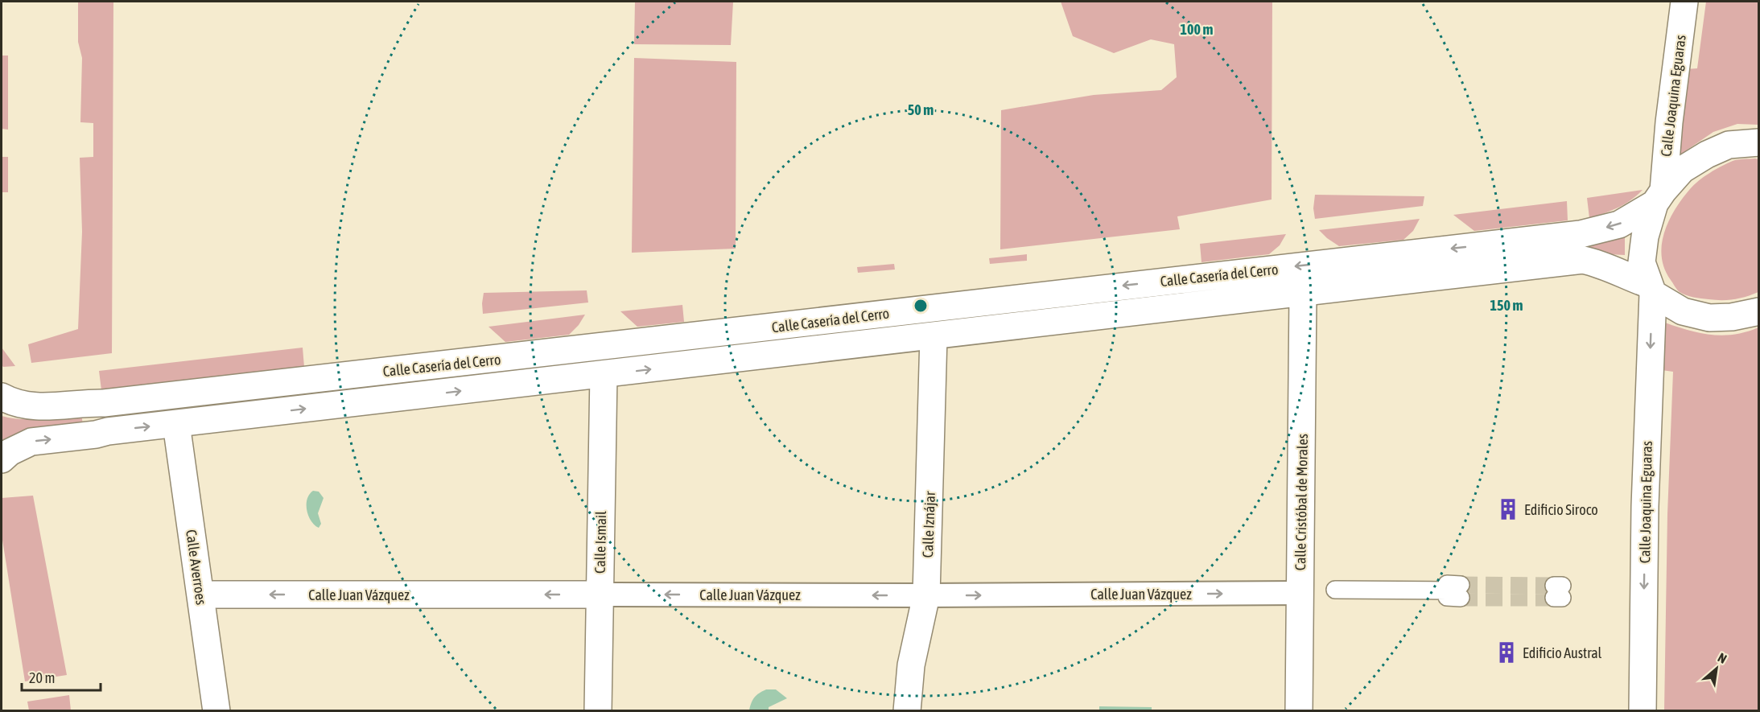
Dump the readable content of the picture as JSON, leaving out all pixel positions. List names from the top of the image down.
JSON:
{
  "streets": {
    "main road": [
      "Calle Joaquina Eguaras",
      "Calle Casería del Cerro",
      "Calle Cristóbal de Morales",
      "Calle Iznájar",
      "Calle Ismail",
      "Calle Averroes",
      "Calle Juan Vázquez"
    ]
  },
  "crossings": [
    ["Calle Joaquina Eguaras", "Calle Casería del Cerro"],
    ["Calle Casería del Cerro", "Calle Cristóbal de Morales"],
    ["Calle Casería del Cerro", "Calle Iznájar"],
    ["Calle Casería del Cerro", "Calle Ismail"],
    ["Calle Casería del Cerro", "Calle Averroes"],
    ["Calle Cristóbal de Morales", "Calle Juan Vázquez"],
    ["Calle Iznájar", "Calle Juan Vázquez"],
    ["Calle Ismail", "Calle Juan Vázquez"],
    ["Calle Averroes", "Calle Juan Vázquez"]
  ],
  "one_way": ["Calle Joaquina Eguaras"],
  "places": {
    "building": ["Edificio Siroco", "Edificio Austral"]
  },
  "scale_bar": "20 m",
  "north": "top right",
  "rings": ["100 m", "50 m", "150 m"]
}
